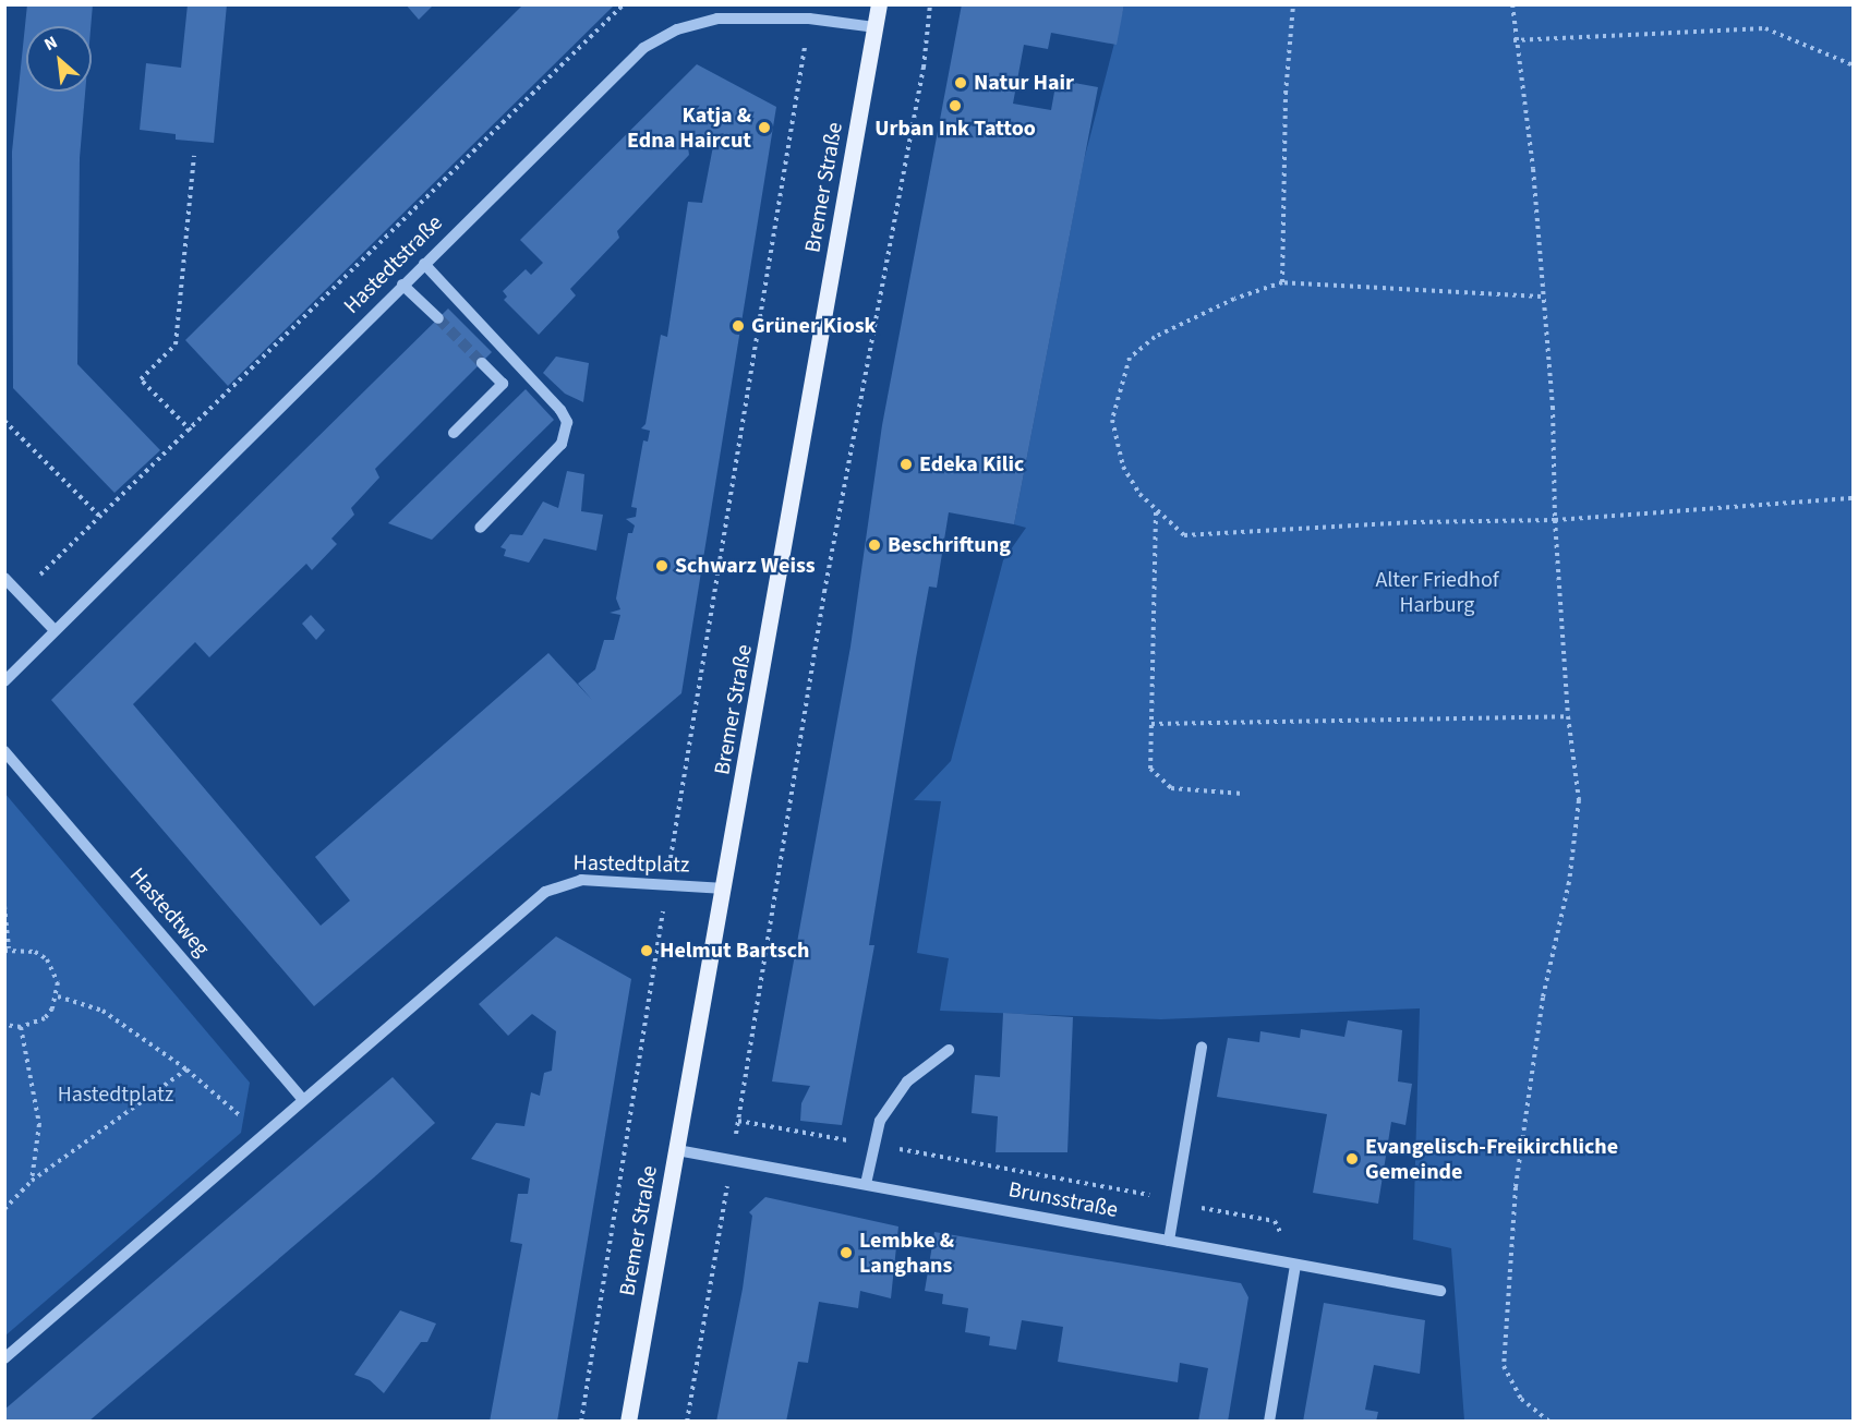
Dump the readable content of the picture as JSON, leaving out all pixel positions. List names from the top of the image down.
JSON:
{
  "streets": {
    "main road": ["Bremer Straße"],
    "street": [
      "Hastedtstraße",
      "Hastedtplatz",
      "Hastedtweg",
      "Brunsstraße"
    ]
  },
  "crossings": [
    ["Bremer Straße", "Hastedtstraße"],
    ["Bremer Straße", "Hastedtplatz"],
    ["Bremer Straße", "Brunsstraße"],
    ["Hastedtplatz", "Hastedtweg"]
  ],
  "parks": ["Alter Friedhof Harburg", "Hastedtplatz"],
  "places": [
    "Natur Hair",
    "Urban Ink Tattoo",
    "Katja & Edna Haircut",
    "Grüner Kiosk",
    "Edeka Kilic",
    "Beschriftung",
    "Schwarz Weiss",
    "Helmut Bartsch",
    "Evangelisch-Freikirchliche Gemeinde",
    "Lembke & Langhans"
  ],
  "north": "top left"
}
